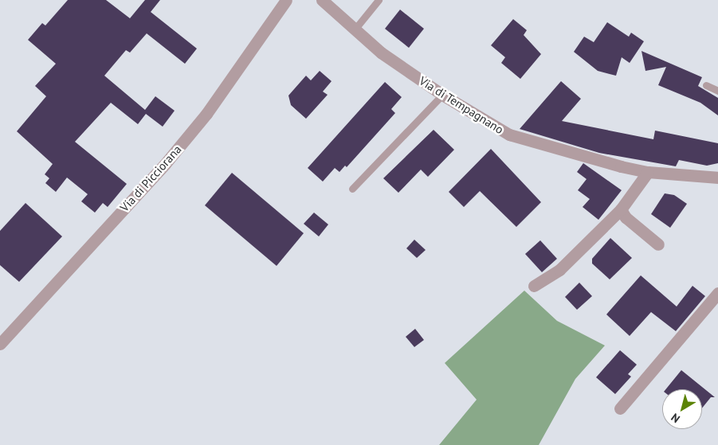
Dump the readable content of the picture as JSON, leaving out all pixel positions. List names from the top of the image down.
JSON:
{
  "streets": {
    "street": ["Via di Tempagnano", "Via di Picciorana"]
  },
  "north": "bottom left"
}
